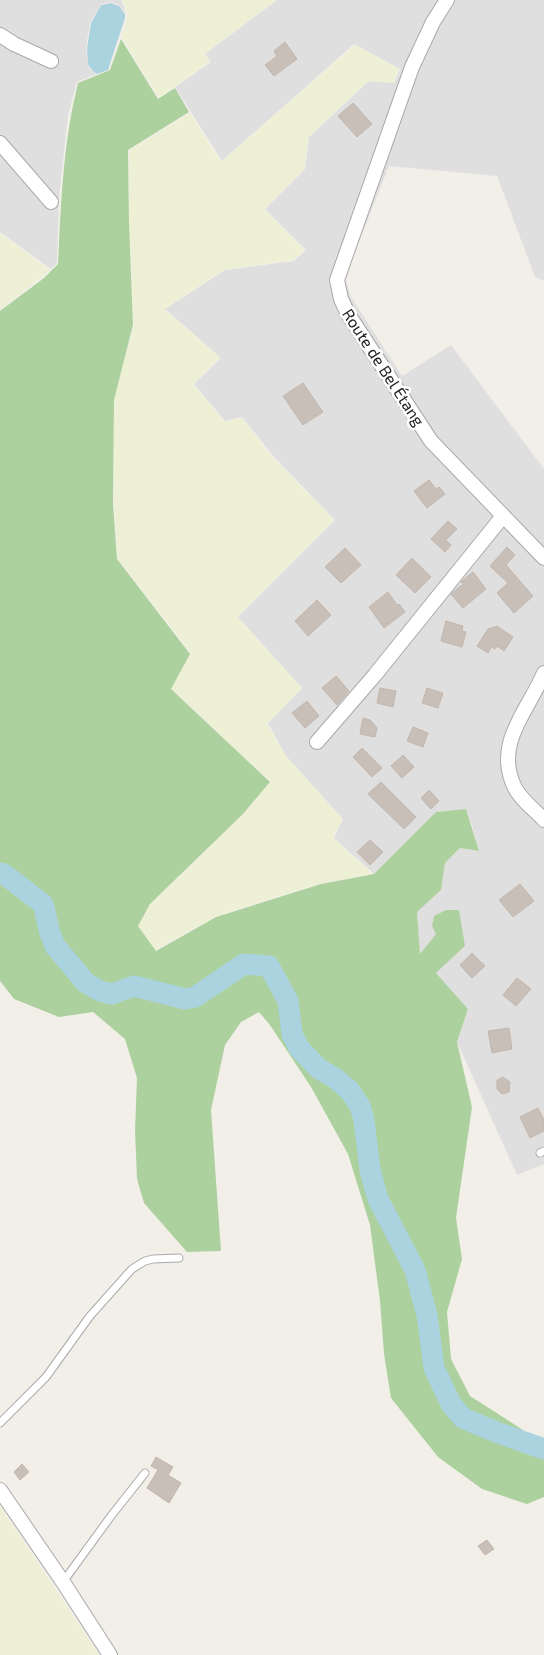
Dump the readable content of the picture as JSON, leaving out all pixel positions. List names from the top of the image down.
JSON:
{
  "streets": {
    "street": ["Route de Bel Étang"]
  }
}
